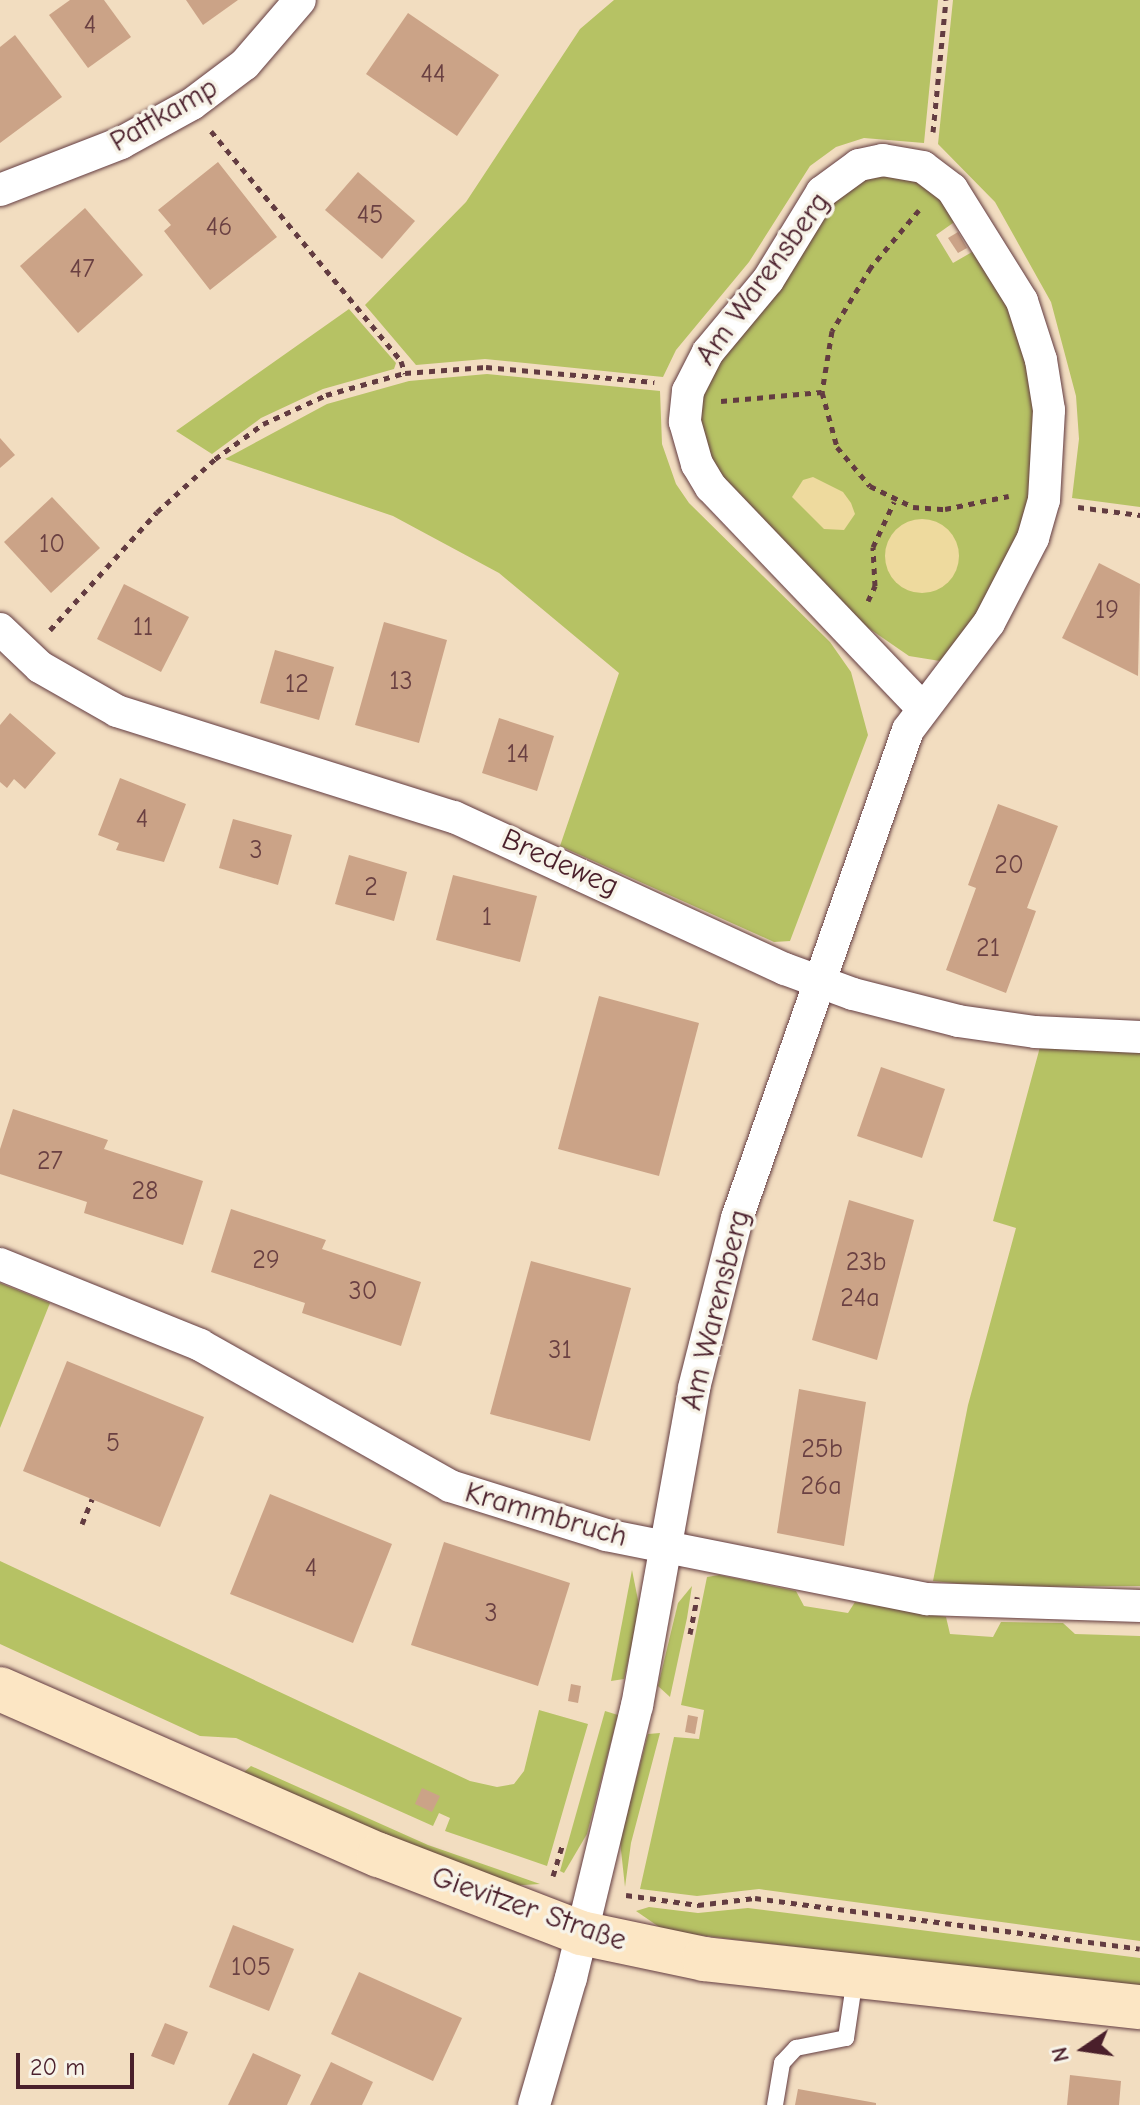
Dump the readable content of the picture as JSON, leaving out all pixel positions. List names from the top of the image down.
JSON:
{
  "streets": {
    "main road": ["Gievitzer Straße"],
    "street": [
      "Pattkamp",
      "Am Warensberg",
      "Bredeweg",
      "Krammbruch"
    ]
  },
  "crossings": [
    ["Am Warensberg", "Bredeweg"],
    ["Am Warensberg", "Krammbruch"],
    ["Am Warensberg", "Gievitzer Straße"]
  ],
  "house_numbers": [
    "4",
    "44",
    "45",
    "46",
    "47",
    "10",
    "19",
    "11",
    "13",
    "12",
    "14",
    "4",
    "3",
    "20",
    "2",
    "1",
    "21",
    "27",
    "28",
    "29",
    "23b",
    "30",
    "24a",
    "31",
    "5",
    "25b",
    "26a",
    "4",
    "3",
    "105"
  ],
  "scale_bar": "20 m",
  "north": "left"
}
